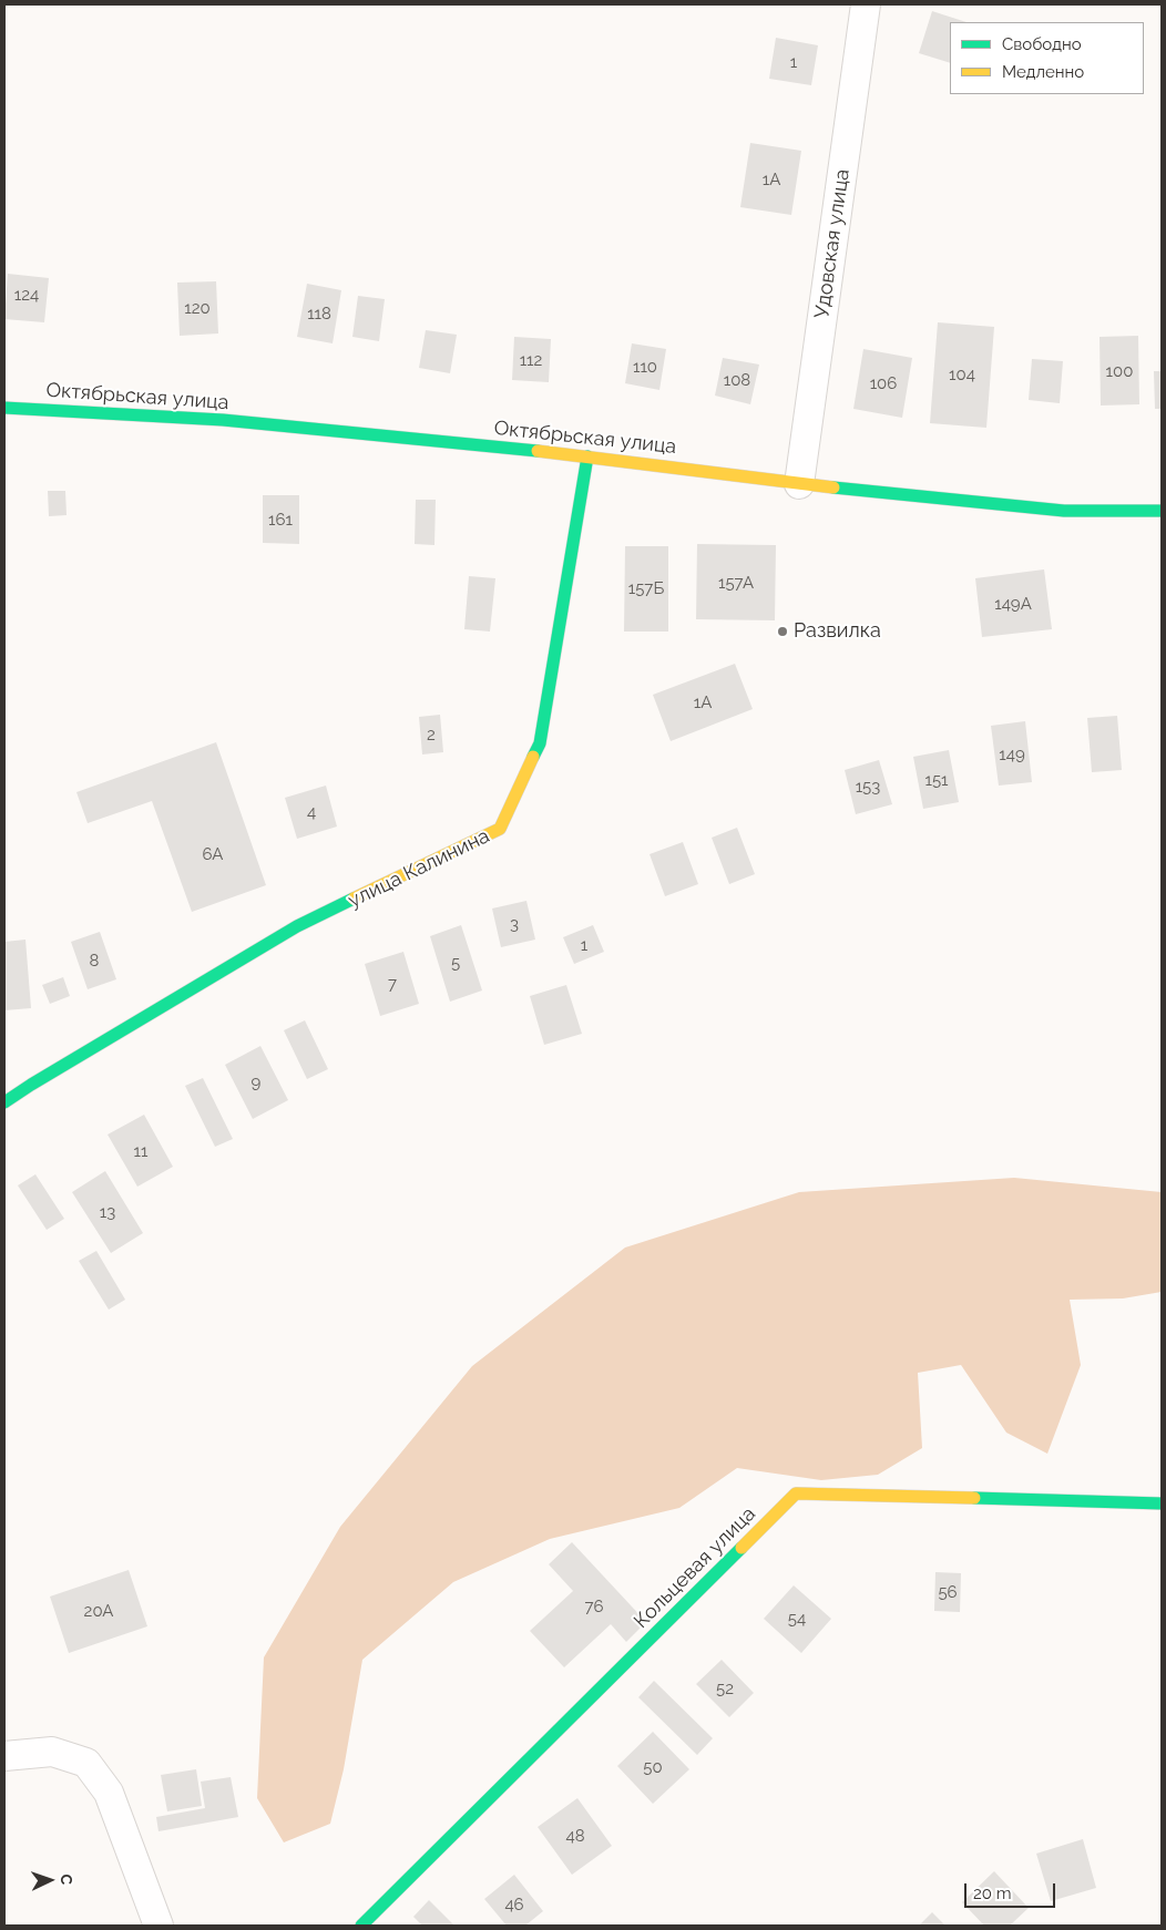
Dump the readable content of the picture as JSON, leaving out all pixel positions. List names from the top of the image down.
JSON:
{
  "streets": {
    "street": [
      "Удовская улица",
      "Октябрьская улица",
      "улица Калинина",
      "Кольцевая улица"
    ]
  },
  "crossings": [
    ["Удовская улица", "Октябрьская улица"],
    ["Октябрьская улица", "улица Калинина"]
  ],
  "places": ["Развилка"],
  "house_numbers": [
    "1",
    "1А",
    "124",
    "120",
    "118",
    "112",
    "110",
    "100",
    "104",
    "108",
    "106",
    "161",
    "157А",
    "157Б",
    "149А",
    "1А",
    "2",
    "149",
    "151",
    "153",
    "4",
    "6А",
    "3",
    "1",
    "8",
    "5",
    "7",
    "9",
    "11",
    "13",
    "56",
    "76",
    "20А",
    "54",
    "52",
    "50",
    "48",
    "46"
  ],
  "legend": ["Свободно", "Медленно"],
  "scale_bar": "20 m",
  "north": "right"
}
